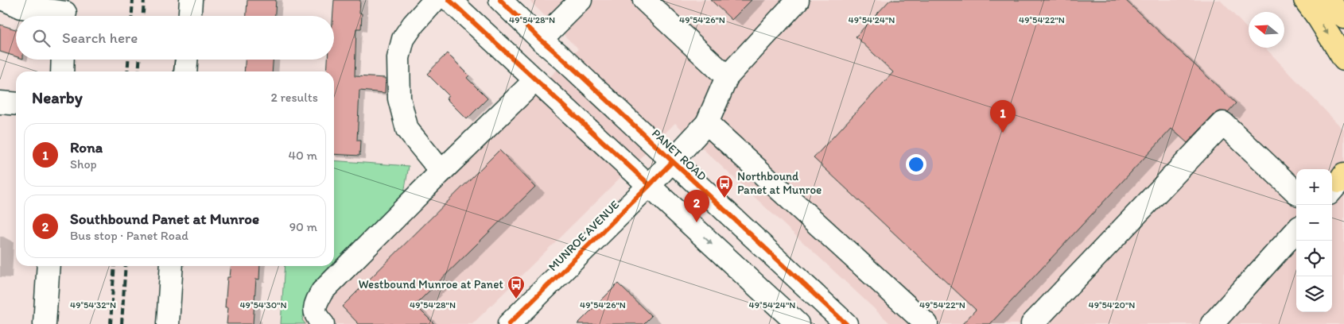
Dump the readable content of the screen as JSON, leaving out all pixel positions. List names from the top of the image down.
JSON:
{
  "streets": {
    "street": ["PANET ROAD", "MUNROE AVENUE"]
  },
  "crossings": [
    ["PANET ROAD", "MUNROE AVENUE"]
  ],
  "places": {
    "bus stop": ["Northbound Panet at Munroe", "Westbound Munroe at Panet"]
  },
  "north": "left",
  "page": {
    "search": "Search here",
    "heading": ["Nearby", "2 results"],
    "pins": ["1", "2"],
    "list": [
      {
        "mark": "1",
        "name": "Rona",
        "note": "Shop",
        "value": "40 m"
      },
      {
        "mark": "2",
        "name": "Southbound Panet at Munroe",
        "note": "Bus stop · Panet Road",
        "value": "90 m"
      }
    ],
    "map_buttons": ["+", "−"]
  },
  "coordinates": [
    "49°54'28\"N",
    "49°54'26\"N",
    "49°54'24\"N",
    "49°54'22\"N",
    "49°54'32\"N",
    "49°54'30\"N",
    "49°54'20\"N"
  ]
}
